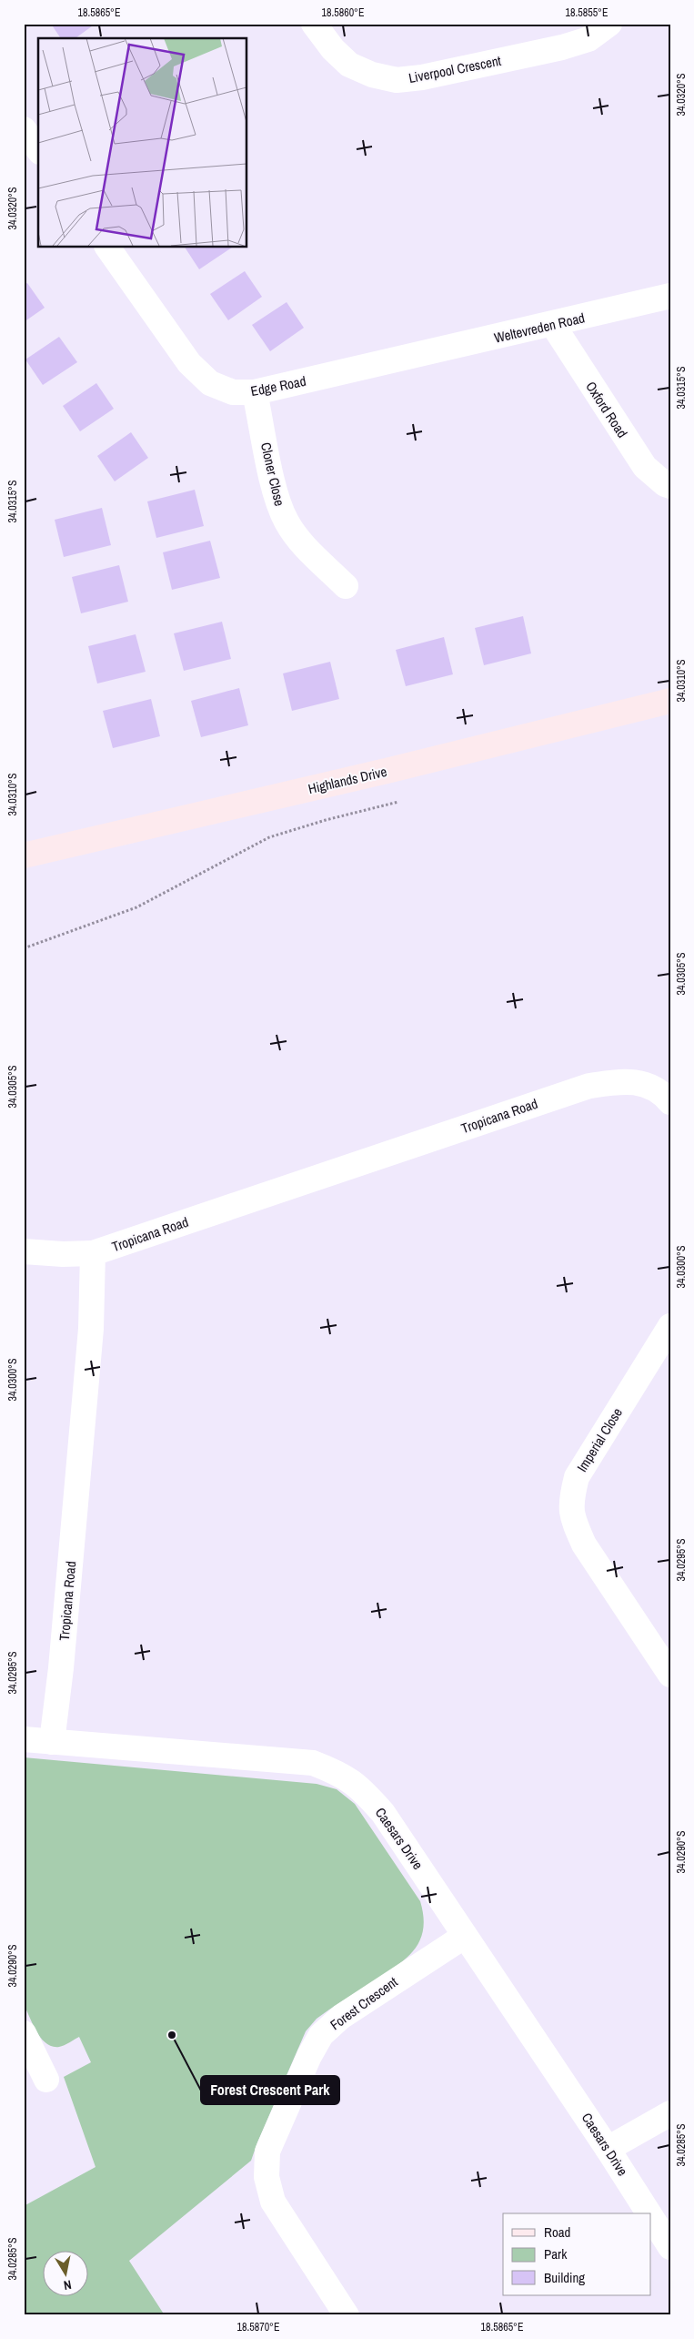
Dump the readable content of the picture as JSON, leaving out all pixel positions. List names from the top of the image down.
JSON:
{
  "streets": {
    "main road": ["Highlands Drive"],
    "street": [
      "Liverpool Crescent",
      "Weltevreden Road",
      "Edge Road",
      "Oxford Road",
      "Cloner Close",
      "Tropicana Road",
      "Imperial Close",
      "Caesars Drive",
      "Forest Crescent"
    ]
  },
  "crossings": [
    ["Weltevreden Road", "Edge Road"],
    ["Weltevreden Road", "Oxford Road"],
    ["Edge Road", "Cloner Close"],
    ["Tropicana Road", "Caesars Drive"],
    ["Caesars Drive", "Forest Crescent"]
  ],
  "places": ["Forest Crescent Park"],
  "legend": ["Road", "Park", "Building"],
  "north": "bottom",
  "coordinates": [
    "18.5865°E",
    "18.5860°E",
    "18.5855°E",
    "34.0320°S",
    "34.0315°S",
    "34.0310°S",
    "34.0305°S",
    "34.0300°S",
    "34.0295°S",
    "34.0290°S",
    "34.0285°S",
    "18.5870°E"
  ]
}
